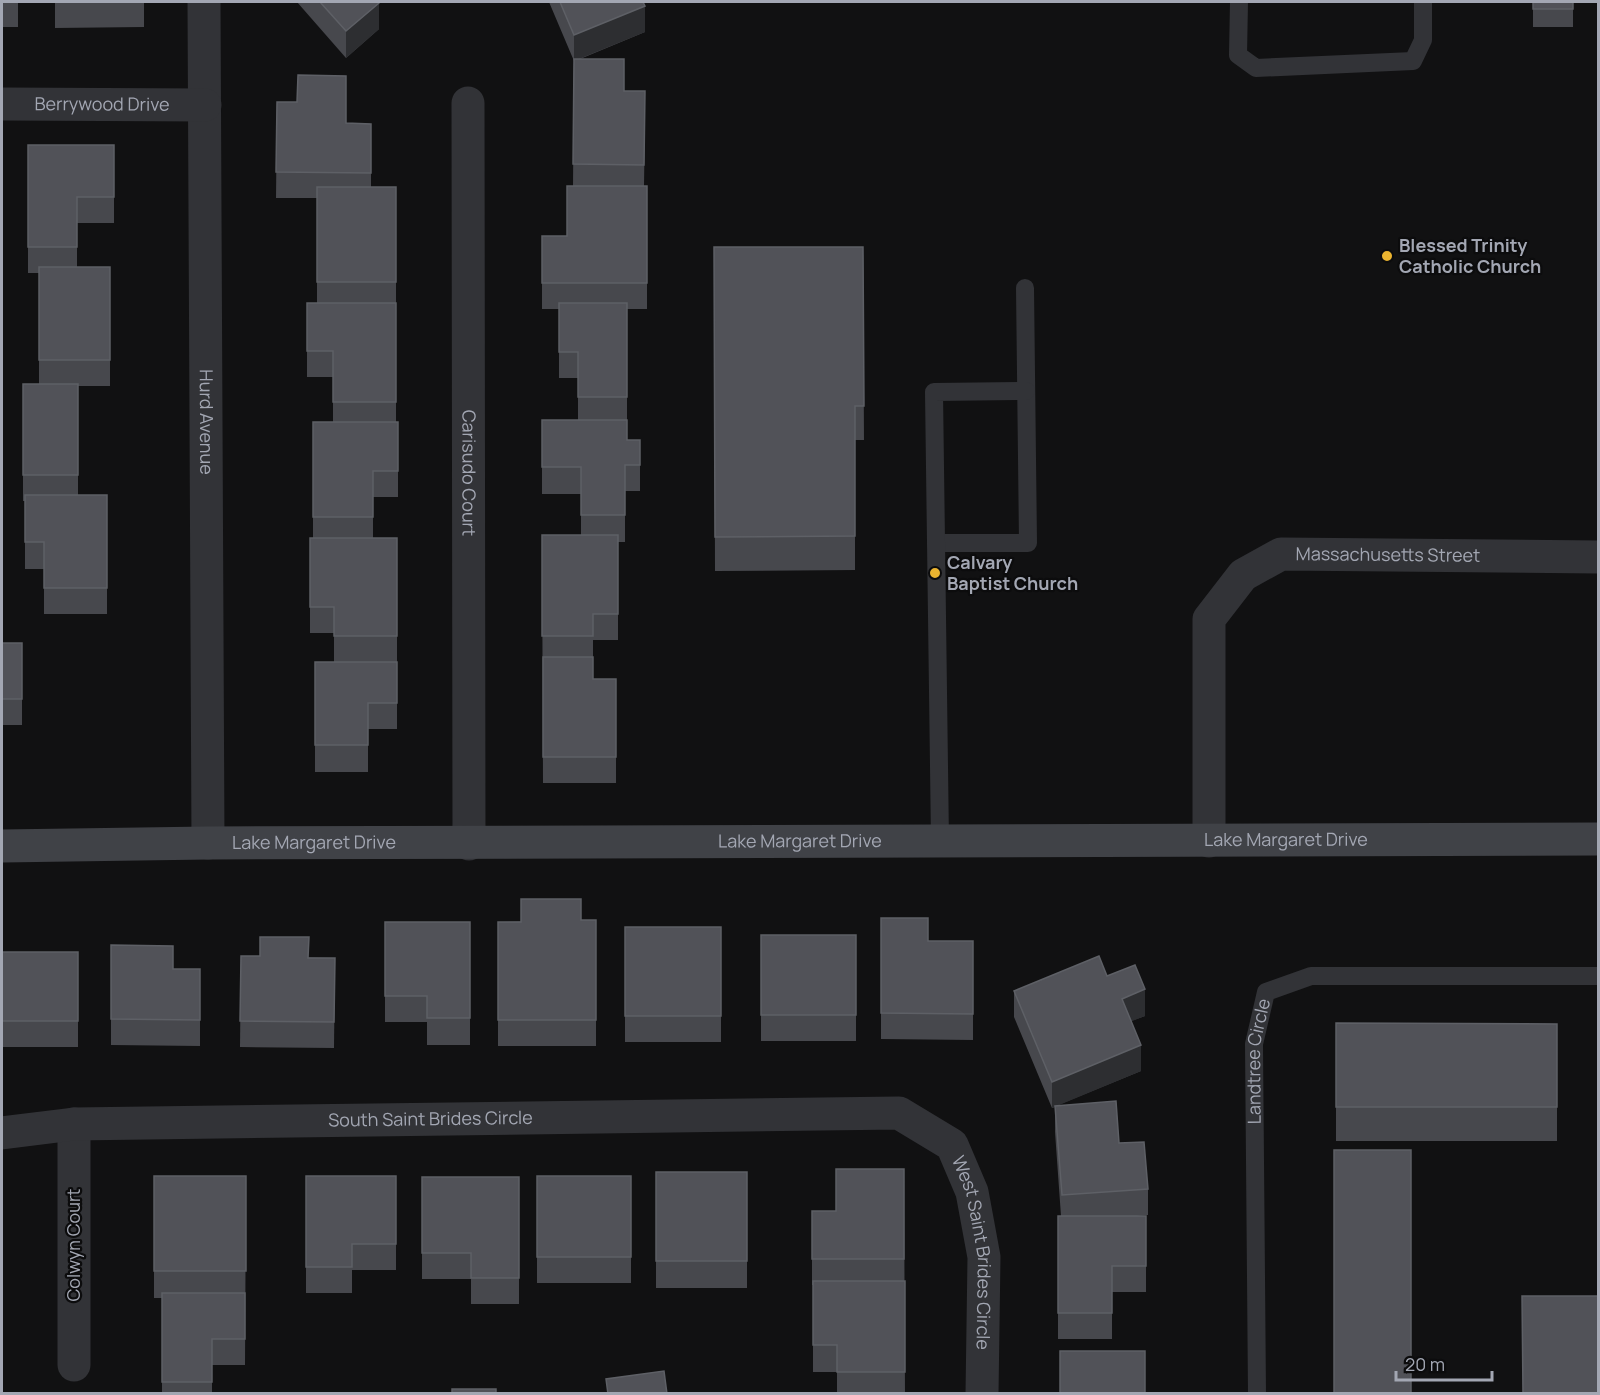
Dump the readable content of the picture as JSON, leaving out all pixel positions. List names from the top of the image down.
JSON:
{
  "streets": {
    "street": [
      "Berrywood Drive",
      "Hurd Avenue",
      "Carisudo Court",
      "Massachusetts Street",
      "Lake Margaret Drive",
      "South Saint Brides Circle",
      "Colwyn Court",
      "West Saint Brides Circle"
    ],
    "lane": ["Landtree Circle"]
  },
  "crossings": [
    ["Berrywood Drive", "Hurd Avenue"],
    ["Hurd Avenue", "Lake Margaret Drive"],
    ["Carisudo Court", "Lake Margaret Drive"],
    ["Massachusetts Street", "Lake Margaret Drive"],
    ["South Saint Brides Circle", "Colwyn Court"],
    ["South Saint Brides Circle", "West Saint Brides Circle"]
  ],
  "places": ["Blessed Trinity Catholic Church", "Calvary Baptist Church"],
  "scale_bar": "20 m"
}
